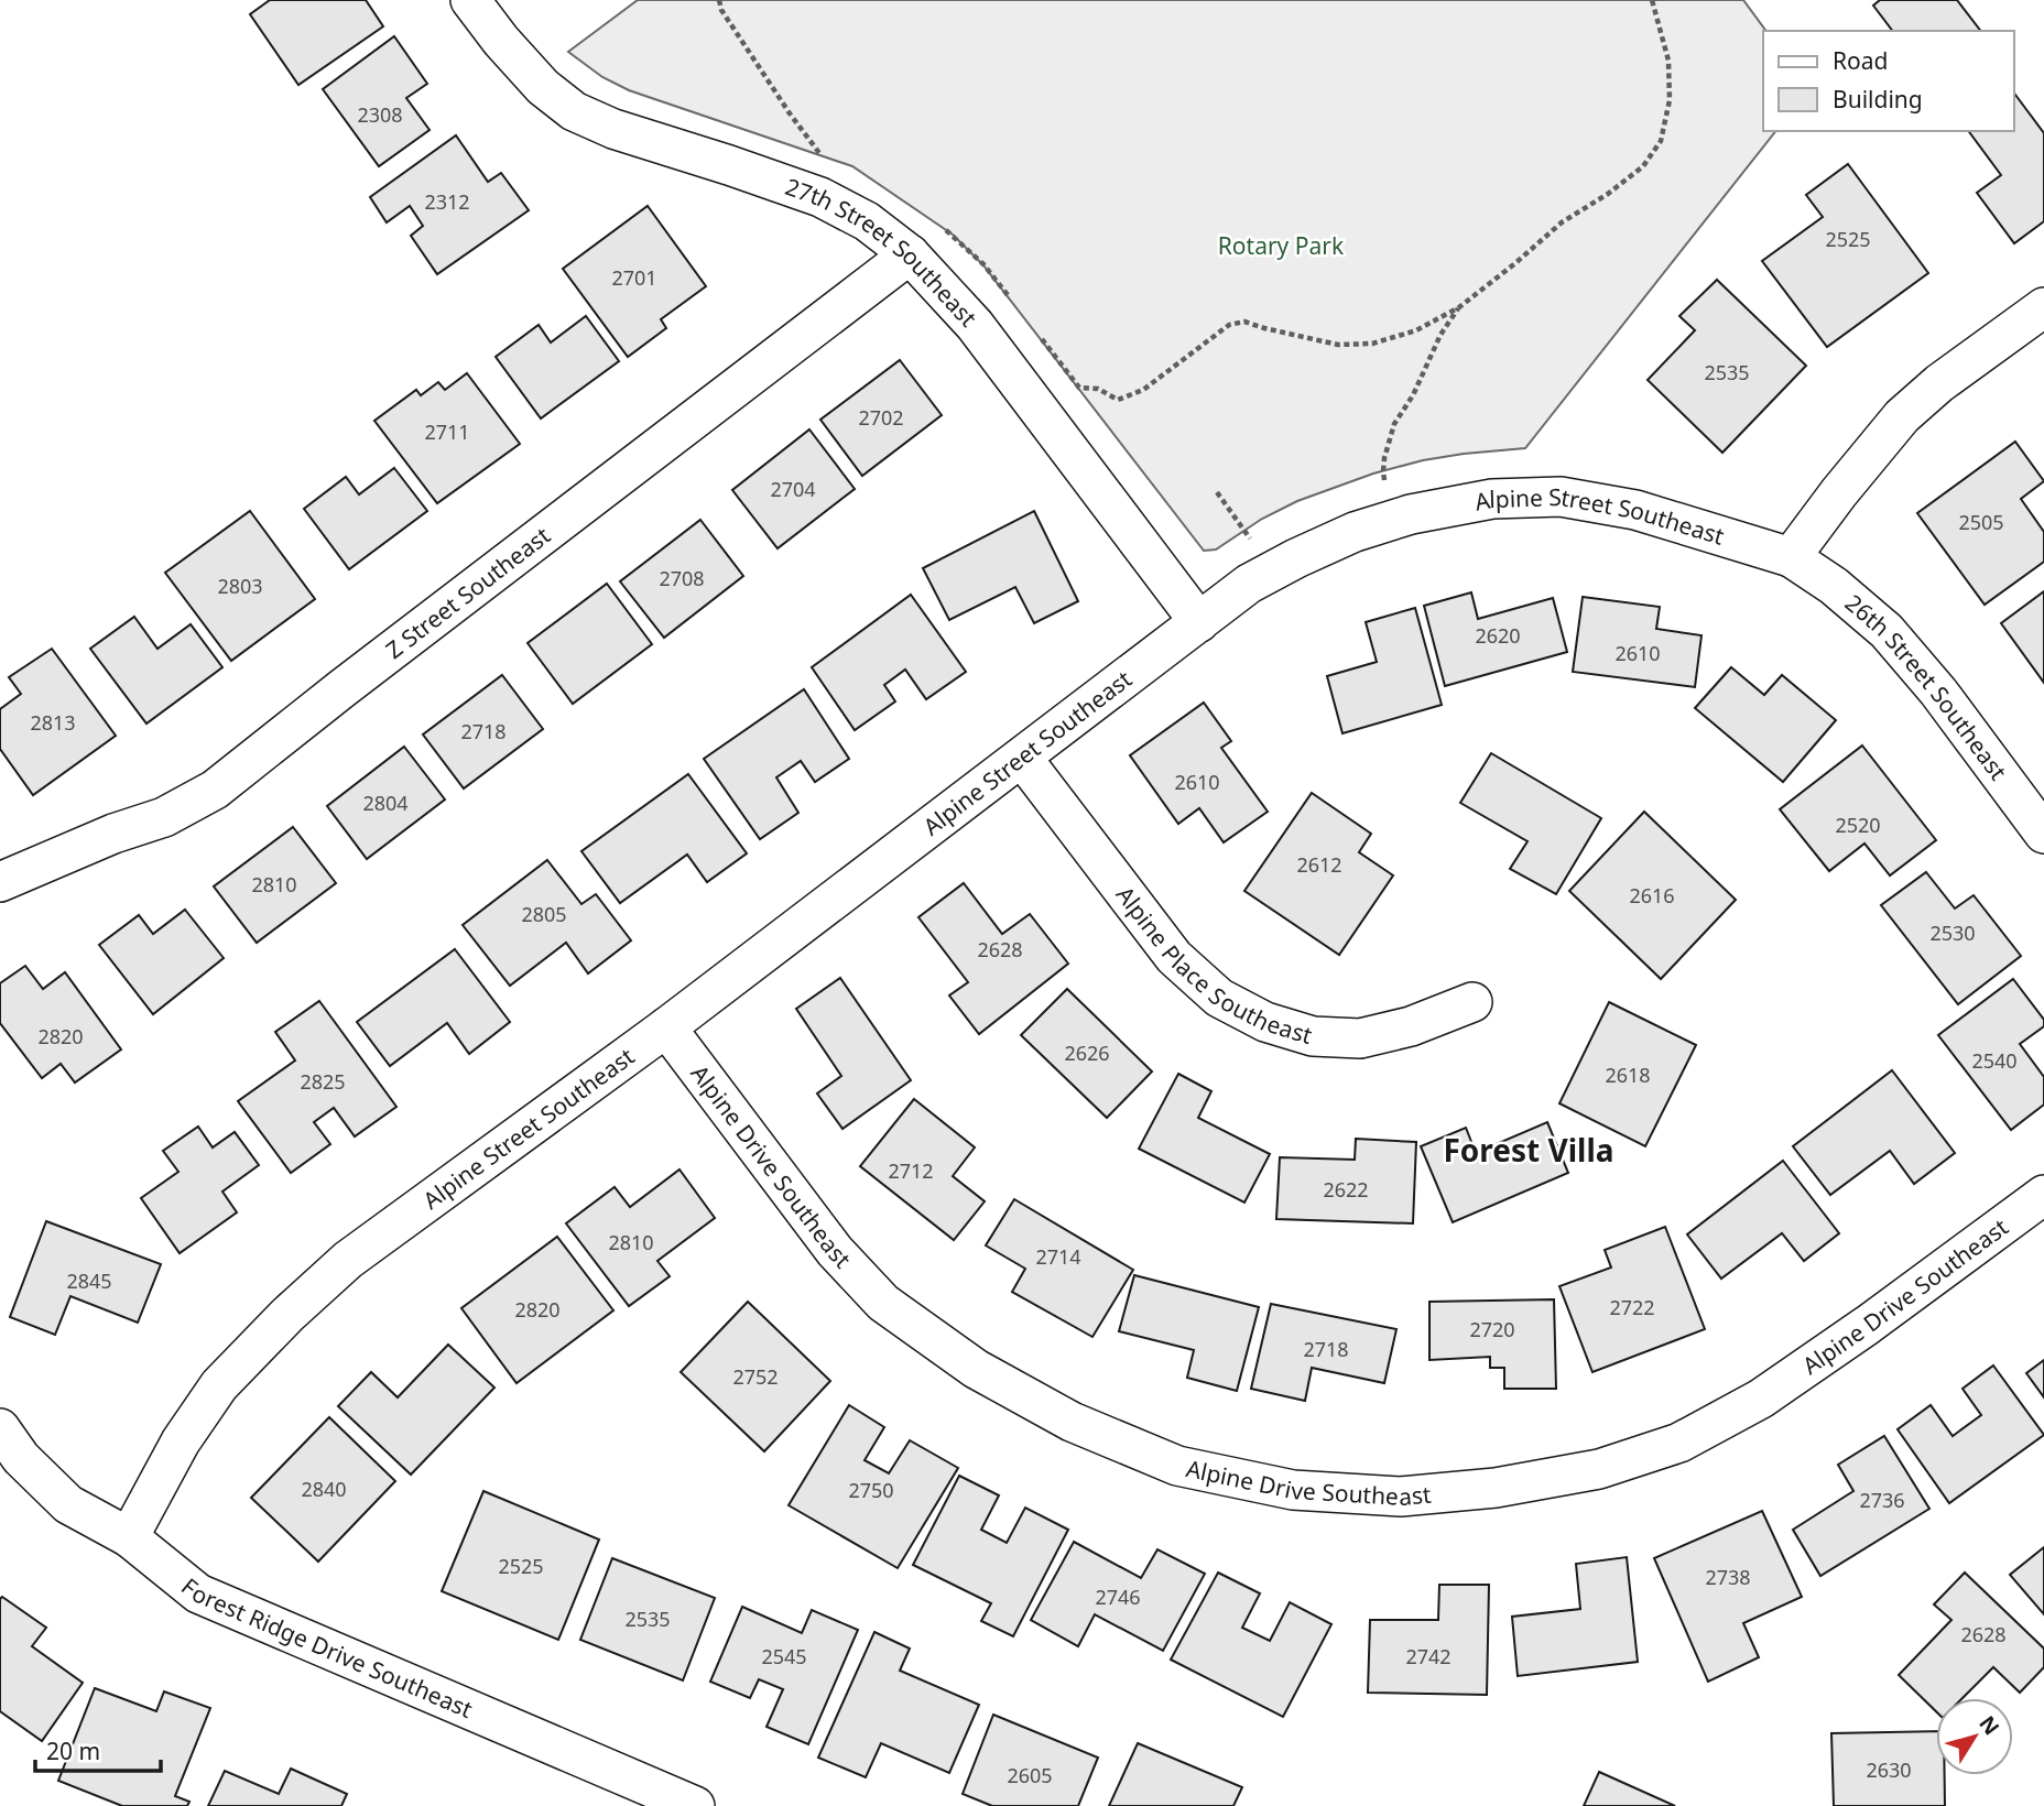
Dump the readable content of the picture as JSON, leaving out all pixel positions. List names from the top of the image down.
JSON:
{
  "streets": {
    "street": [
      "27th Street Southeast",
      "Alpine Street Southeast",
      "Z Street Southeast",
      "26th Street Southeast",
      "Alpine Place Southeast",
      "Alpine Drive Southeast",
      "Forest Ridge Drive Southeast"
    ]
  },
  "crossings": [
    ["27th Street Southeast", "Alpine Street Southeast"],
    ["27th Street Southeast", "Z Street Southeast"],
    ["Alpine Street Southeast", "26th Street Southeast"],
    ["Alpine Street Southeast", "Alpine Place Southeast"],
    ["Alpine Street Southeast", "Alpine Drive Southeast"],
    ["Alpine Street Southeast", "Forest Ridge Drive Southeast"]
  ],
  "districts": ["Forest Villa"],
  "parks": ["Rotary Park"],
  "house_numbers": [
    "2308",
    "2312",
    "2525",
    "2701",
    "2535",
    "2702",
    "2711",
    "2704",
    "2505",
    "2708",
    "2803",
    "2620",
    "2610",
    "2813",
    "2718",
    "2610",
    "2804",
    "2520",
    "2612",
    "2810",
    "2616",
    "2805",
    "2530",
    "2628",
    "2820",
    "2626",
    "2540",
    "2618",
    "2825",
    "2712",
    "2622",
    "2810",
    "2714",
    "2845",
    "2722",
    "2820",
    "2720",
    "2718",
    "2752",
    "2840",
    "2750",
    "2736",
    "2525",
    "2738",
    "2746",
    "2535",
    "2628",
    "2545",
    "2742",
    "2630",
    "2605"
  ],
  "legend": ["Road", "Building"],
  "scale_bar": "20 m",
  "north": "top right"
}
